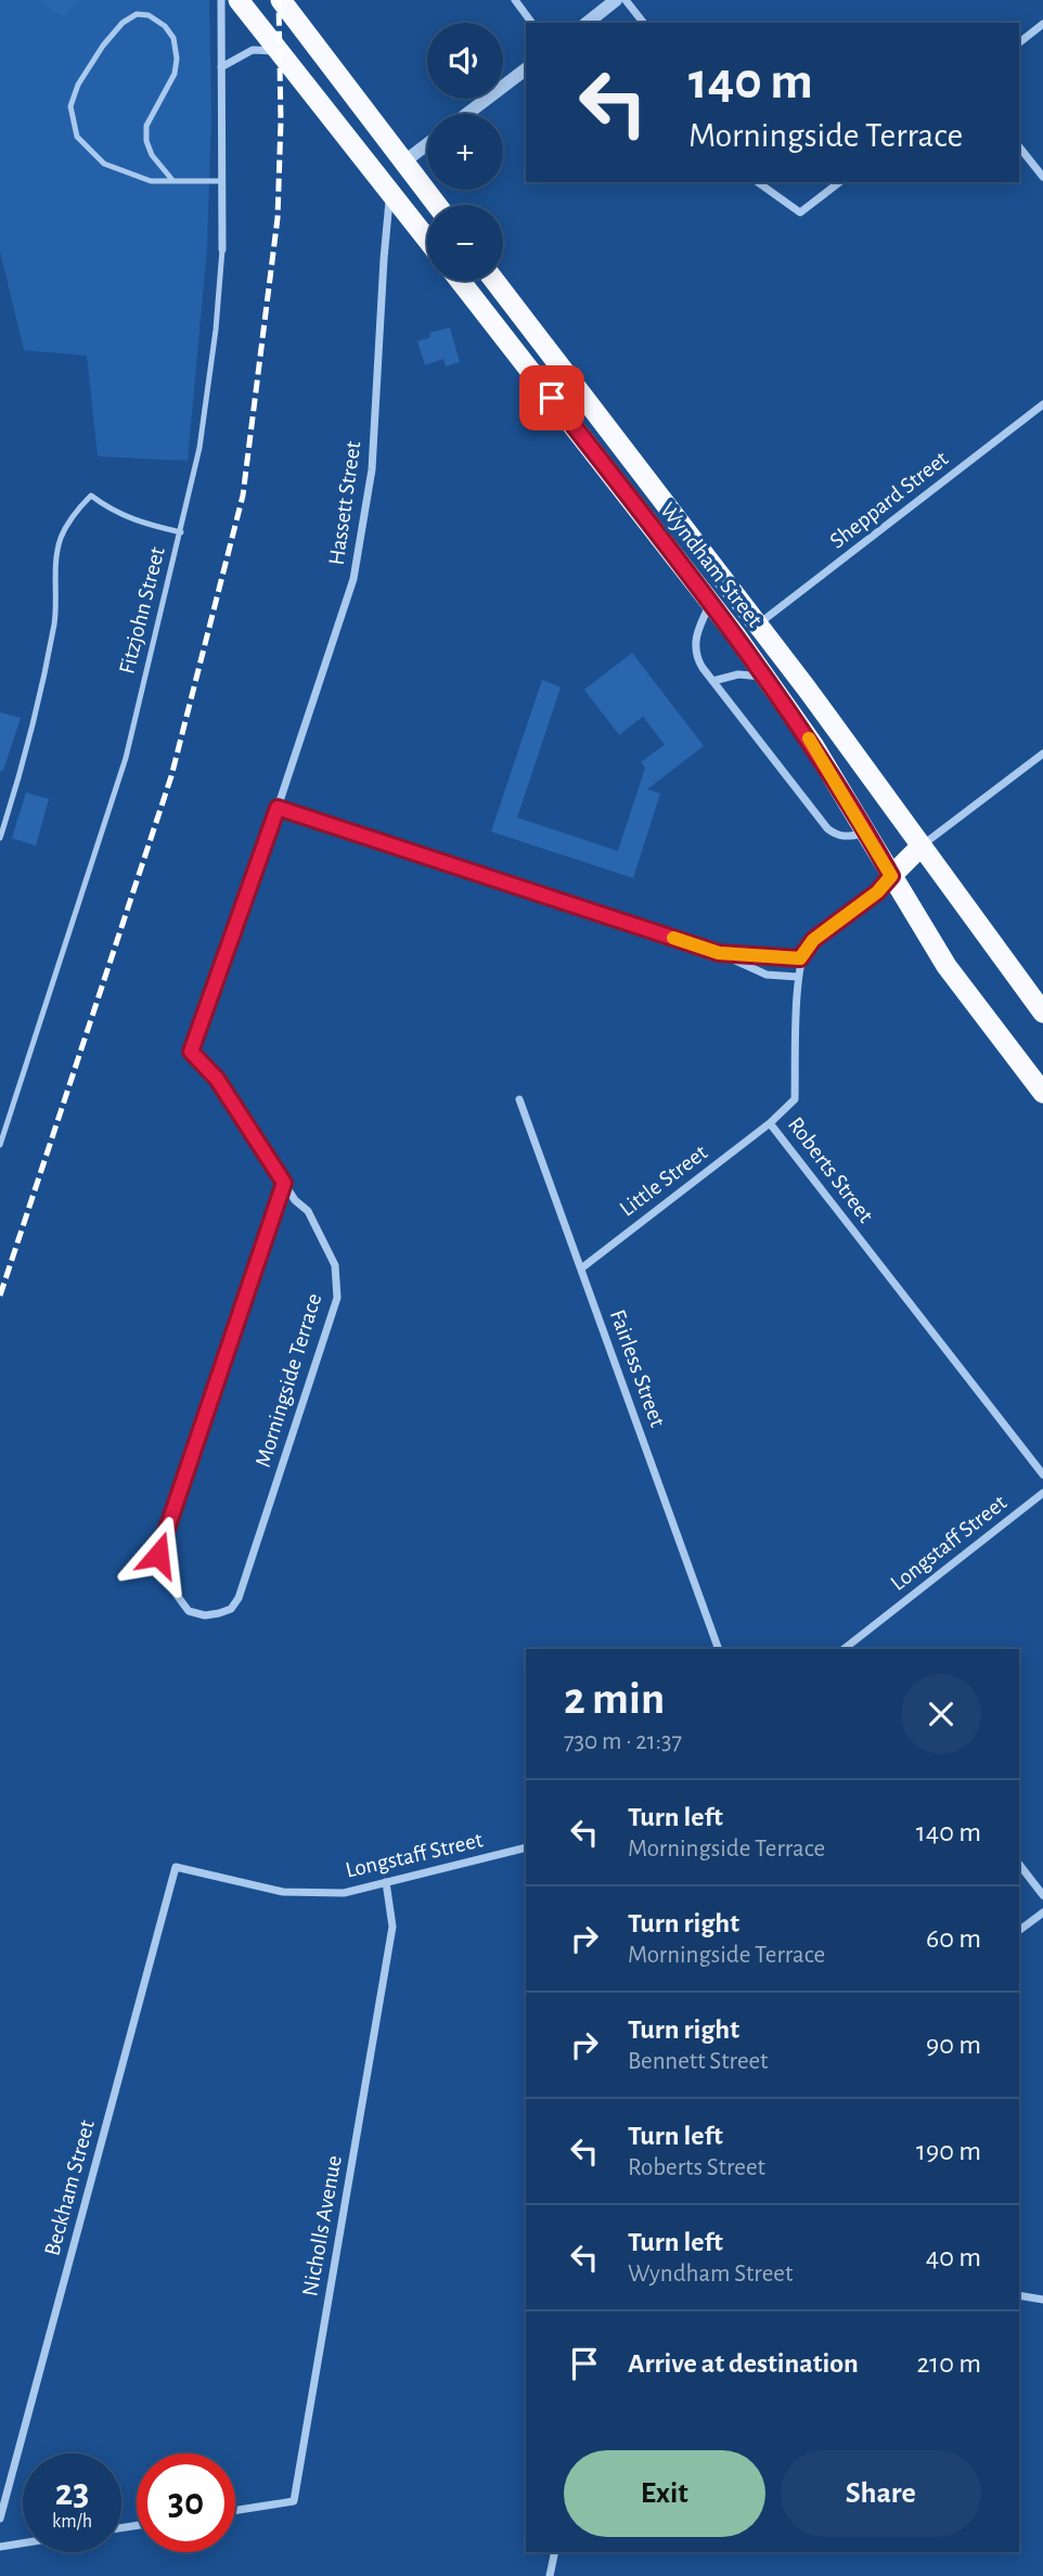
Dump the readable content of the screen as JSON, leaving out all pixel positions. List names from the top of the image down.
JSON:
{
  "streets": {
    "highway": ["Wyndham Street"],
    "street": [
      "Sheppard Street",
      "Hassett Street",
      "Fitzjohn Street",
      "Roberts Street",
      "Little Street",
      "Fairless Street",
      "Morningside Terrace",
      "Longstaff Street",
      "Beckham Street",
      "Nicholls Avenue"
    ]
  },
  "crossings": [
    ["Sheppard Street", "Wyndham Street"],
    ["Hassett Street", "Morningside Terrace"],
    ["Roberts Street", "Little Street"],
    ["Little Street", "Fairless Street"],
    ["Longstaff Street", "Beckham Street"],
    ["Longstaff Street", "Nicholls Avenue"]
  ],
  "page": {
    "map_buttons": ["+", "−"],
    "turn": ["140 m", "Morningside Terrace"],
    "heading": ["2 min", "730 m · 21:37"],
    "list": [
      {
        "name": "Turn left",
        "note": "Morningside Terrace",
        "value": "140 m"
      },
      {
        "name": "Turn right",
        "note": "Morningside Terrace",
        "value": "60 m"
      },
      {
        "name": "Turn right",
        "note": "Bennett Street",
        "value": "90 m"
      },
      {
        "name": "Turn left",
        "note": "Roberts Street",
        "value": "190 m"
      },
      {
        "name": "Turn left",
        "note": "Wyndham Street",
        "value": "40 m"
      },
      {
        "name": "Arrive at destination",
        "value": "210 m"
      }
    ],
    "buttons": ["Exit", "Share"],
    "speed": "23 km/h",
    "limit": "30"
  }
}
